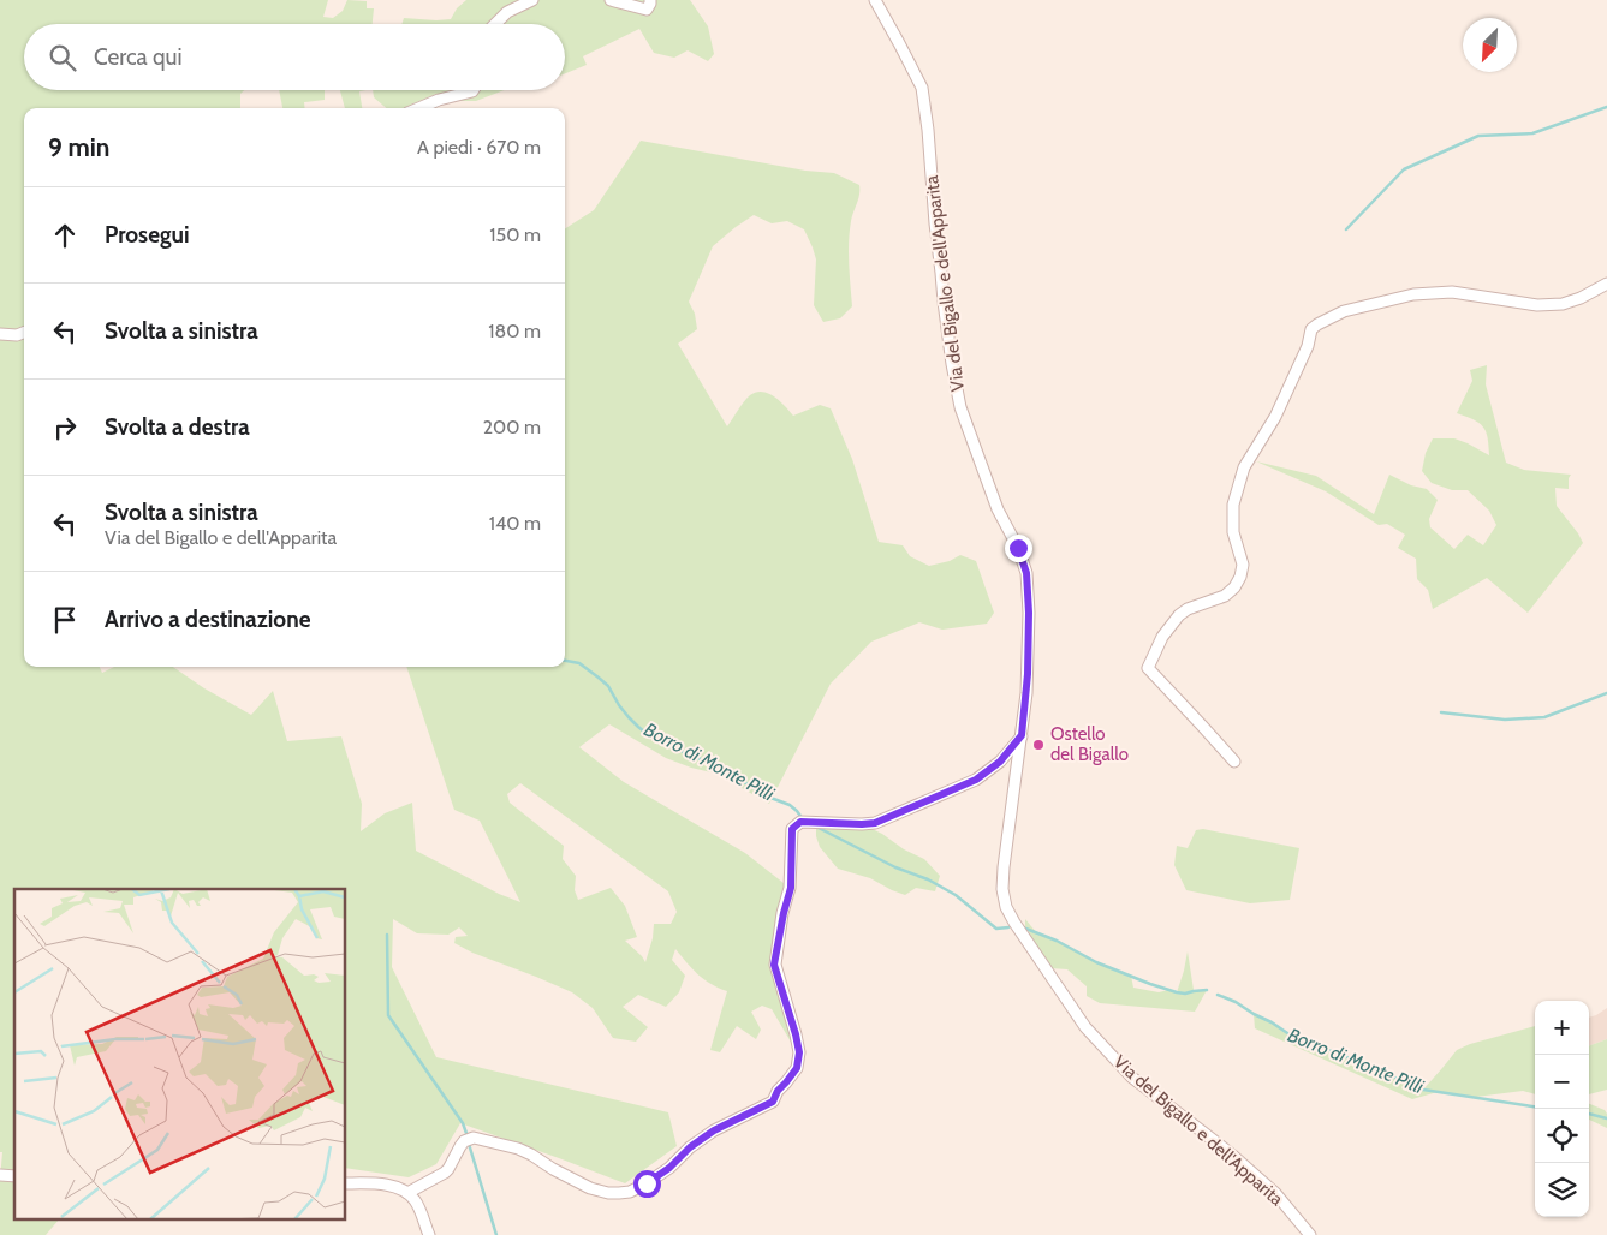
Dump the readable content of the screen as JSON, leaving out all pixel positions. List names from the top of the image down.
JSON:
{
  "streets": {
    "street": ["Via del Bigallo e dell'Apparita"]
  },
  "water": ["Borro di Monte Pilli"],
  "places": ["Ostello del Bigallo"],
  "north": "bottom left",
  "page": {
    "search": "Cerca qui",
    "heading": ["9 min", "A piedi · 670 m"],
    "list": [
      ["Prosegui", "150 m"],
      ["Svolta a sinistra", "180 m"],
      ["Svolta a destra", "200 m"],
      ["Svolta a sinistra", "Via del Bigallo e dell'Apparita", "140 m"],
      "Arrivo a destinazione"
    ],
    "map_buttons": ["+", "−"]
  }
}
